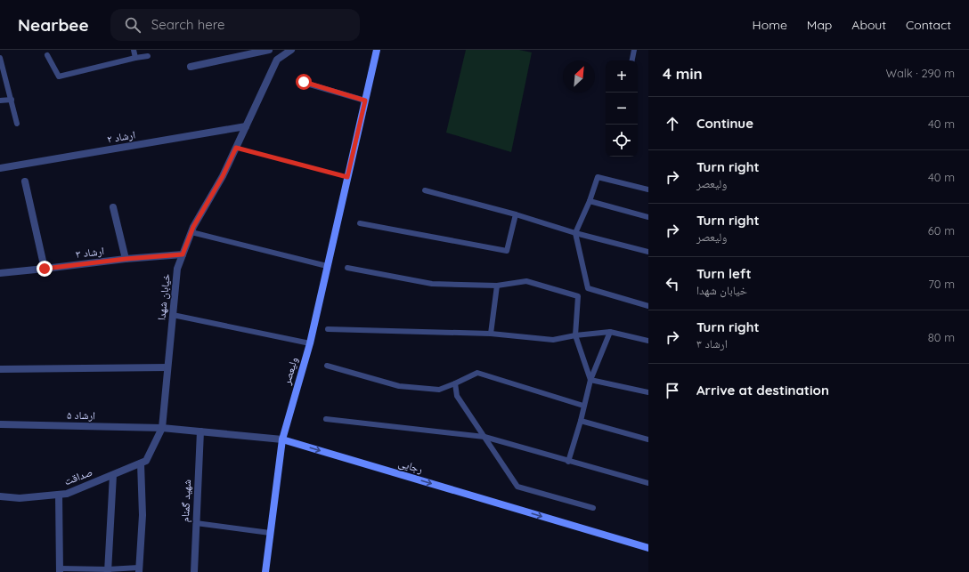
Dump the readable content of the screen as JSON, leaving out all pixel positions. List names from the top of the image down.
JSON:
{
  "streets": {
    "street": [
      "ارشاد ۲",
      "ارشاد ۳",
      "خیابان شهدا",
      "ولیعصر",
      "ارشاد ۵",
      "رجایی",
      "صداقت",
      "شهید گمنام"
    ]
  },
  "crossings": [
    ["ارشاد ۲", "خیابان شهدا"],
    ["ارشاد ۳", "خیابان شهدا"],
    ["خیابان شهدا", "ارشاد ۵"],
    ["خیابان شهدا", "رجایی"],
    ["خیابان شهدا", "صداقت"],
    ["ولیعصر", "رجایی"],
    ["ارشاد ۵", "رجایی"],
    ["رجایی", "شهید گمنام"]
  ],
  "one_way": ["رجایی"],
  "north": "top right",
  "page": {
    "header": "Nearbee",
    "search": "Search here",
    "nav": [
      "Home",
      "Map",
      "About",
      "Contact"
    ],
    "heading": ["4 min", "Walk · 290 m"],
    "map_buttons": ["+", "−"],
    "list": [
      ["Continue", "40 m"],
      ["Turn right", "ولیعصر", "40 m"],
      ["Turn right", "ولیعصر", "60 m"],
      ["Turn left", "خیابان شهدا", "70 m"],
      ["Turn right", "ارشاد ۳", "80 m"],
      "Arrive at destination"
    ]
  }
}
